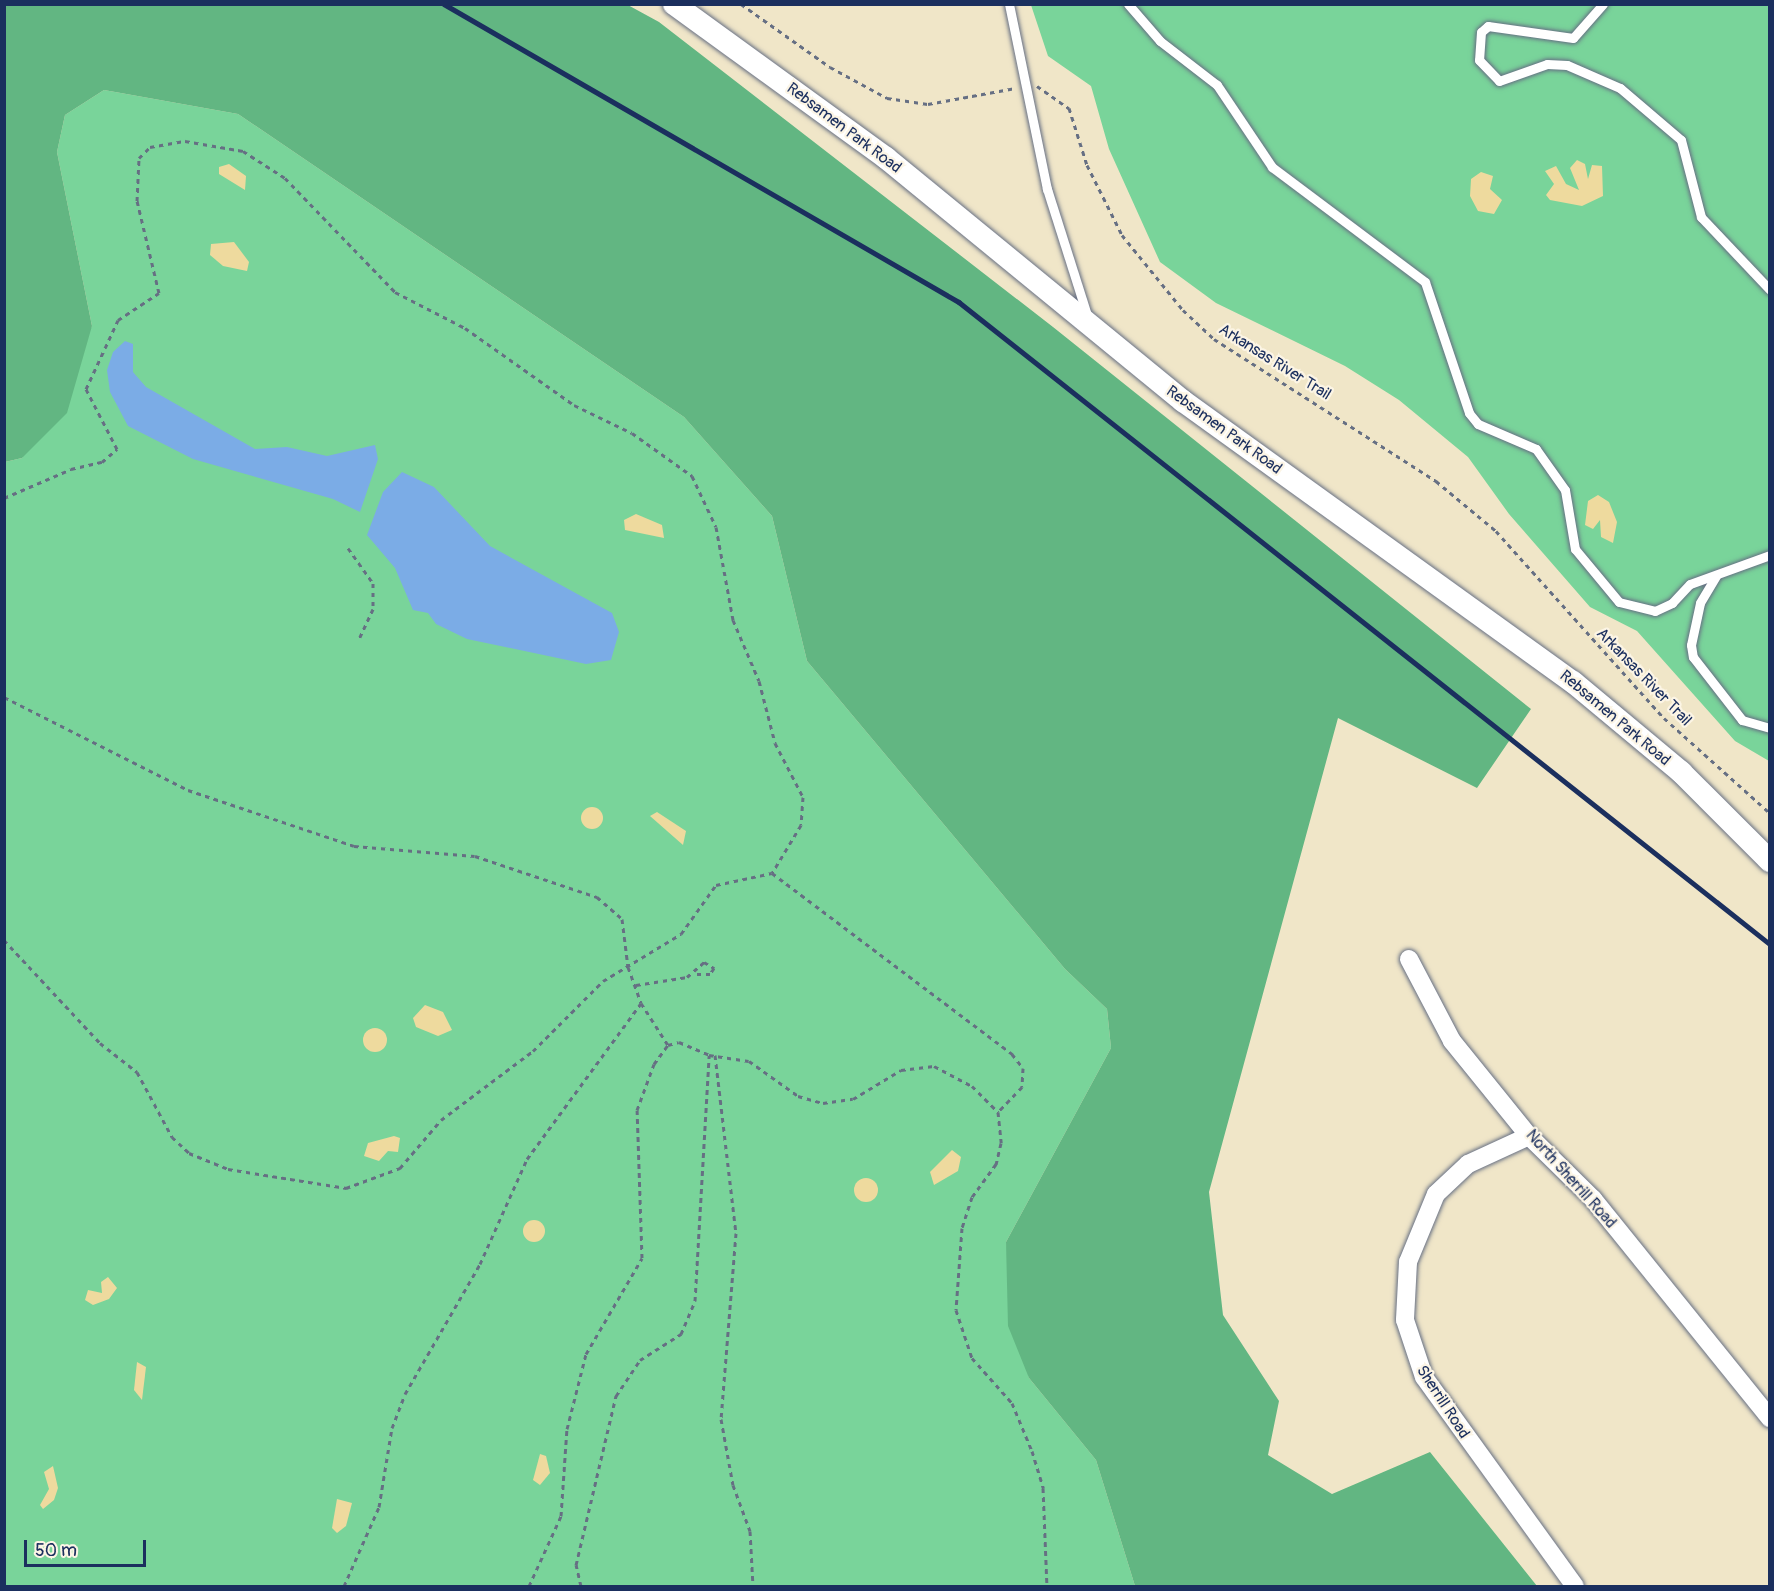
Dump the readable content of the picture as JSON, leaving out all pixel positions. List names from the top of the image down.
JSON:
{
  "streets": {
    "street": ["Rebsamen Park Road", "North Sherrill Road", "Sherrill Road"],
    "path": ["Arkansas River Trail"]
  },
  "crossings": [
    ["North Sherrill Road", "Sherrill Road"]
  ],
  "scale_bar": "50 m"
}
